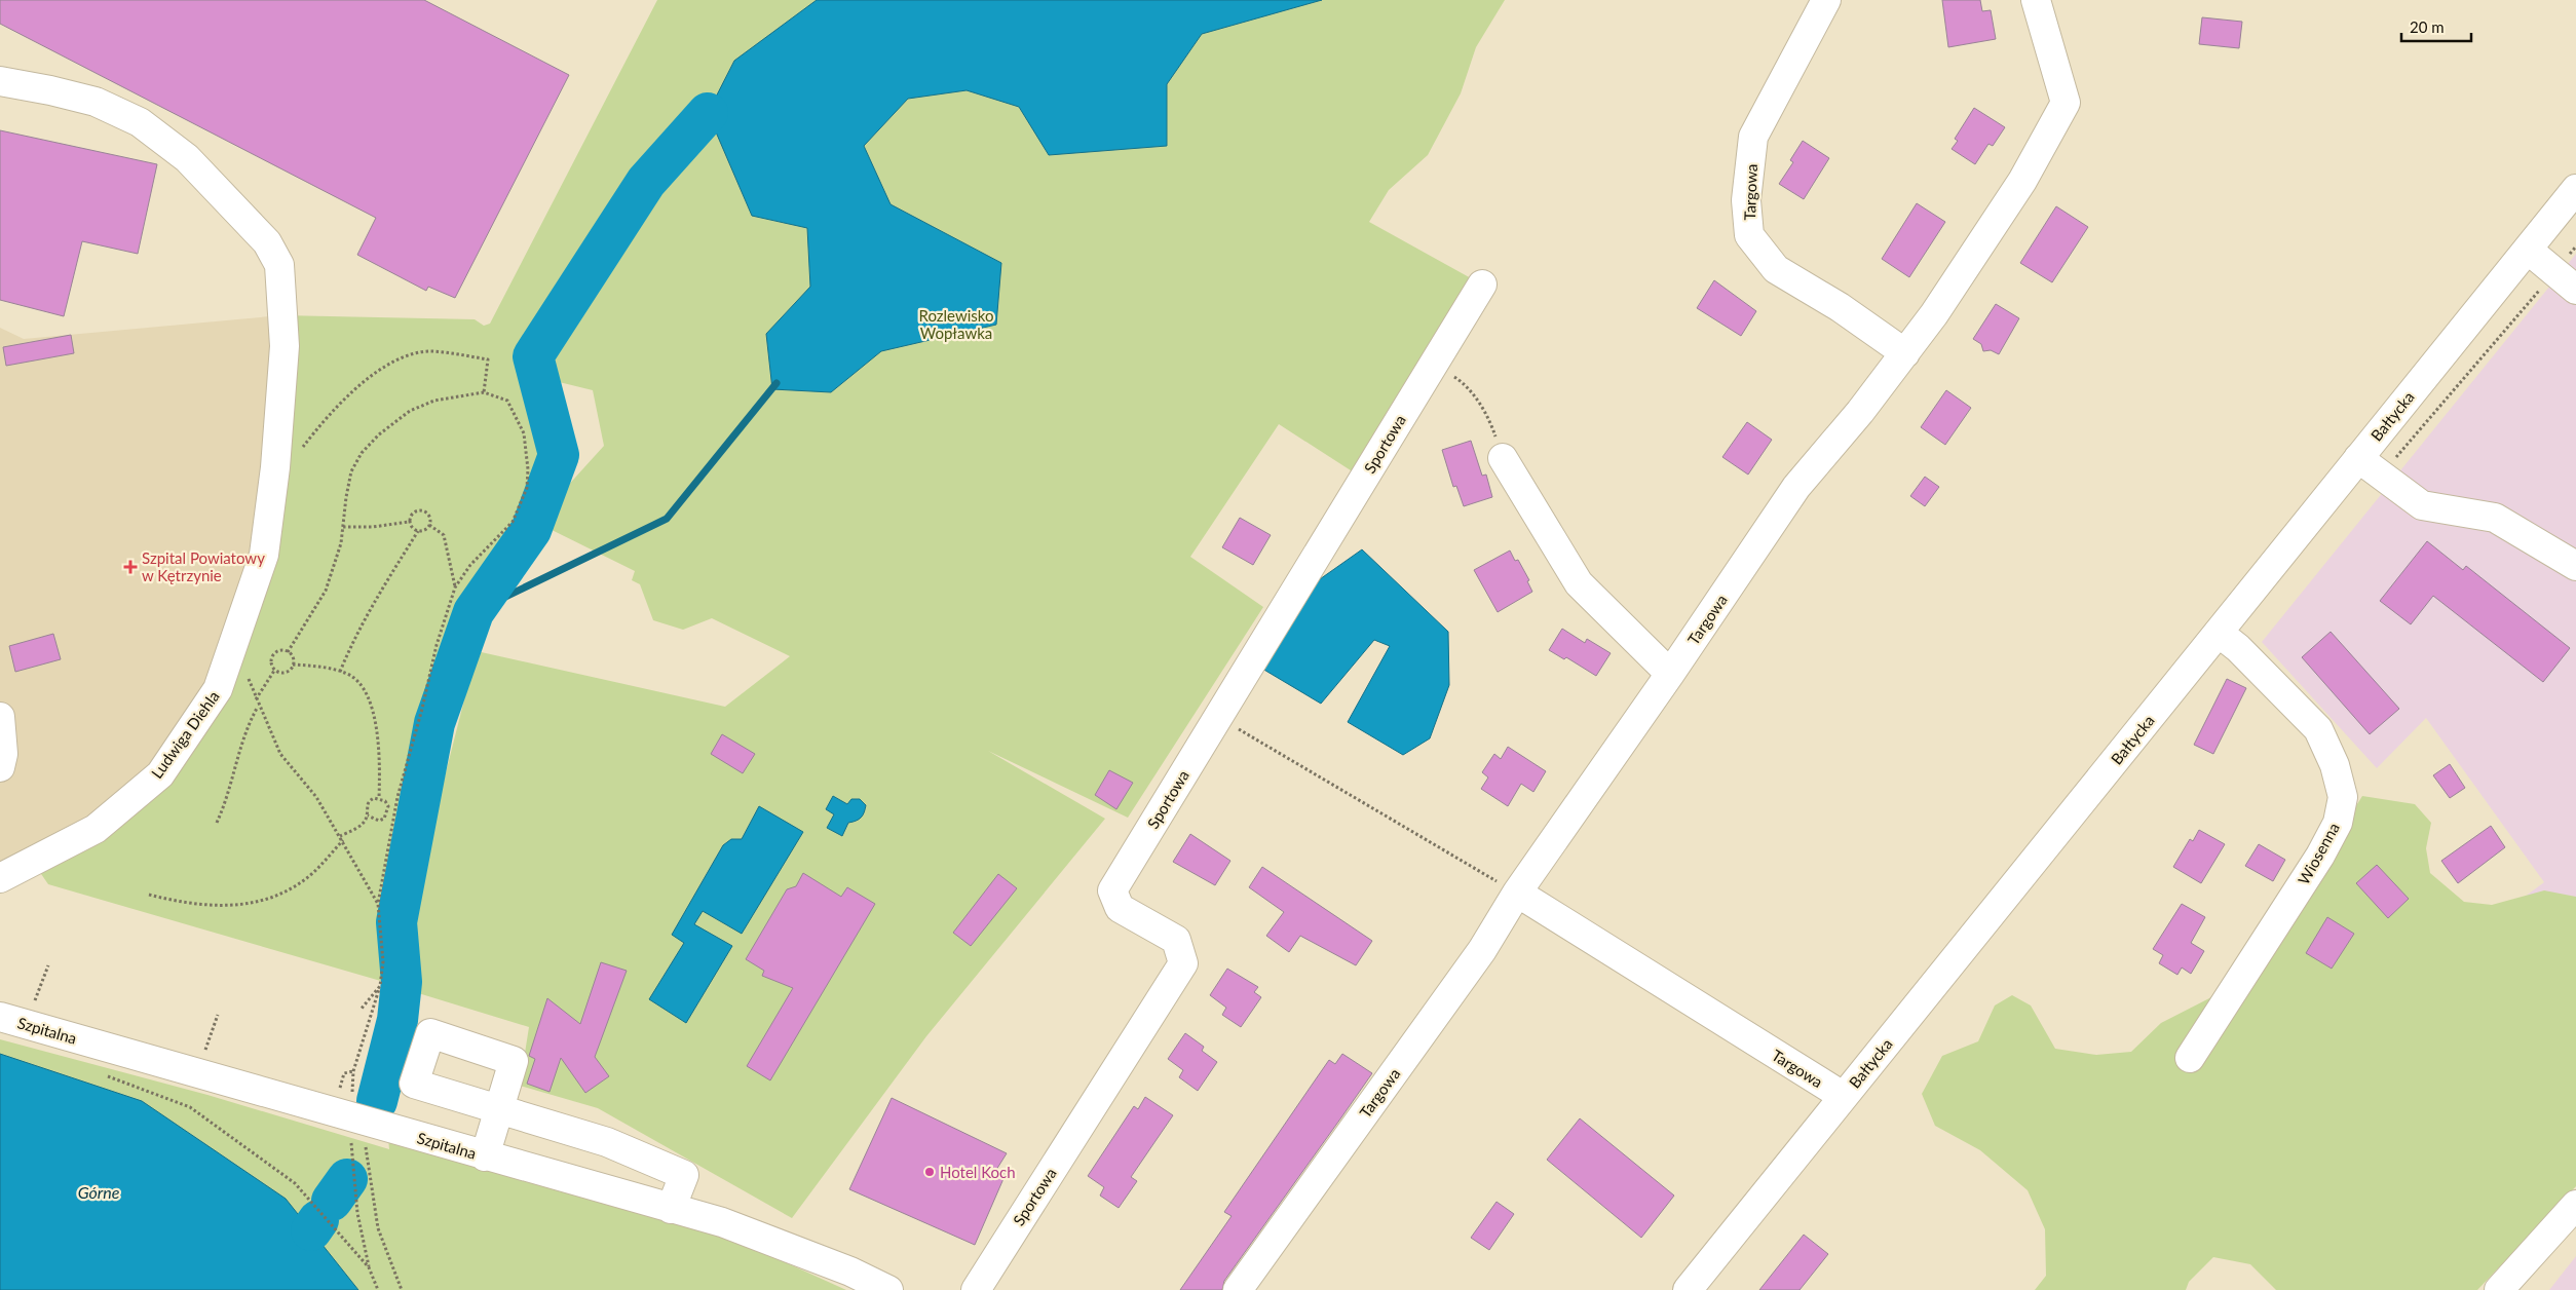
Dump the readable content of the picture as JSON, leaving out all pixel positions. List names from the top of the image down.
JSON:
{
  "streets": {
    "street": [
      "Targowa",
      "Bałtycka",
      "Sportowa",
      "Ludwiga Diehla",
      "Wiosenna",
      "Szpitalna"
    ]
  },
  "crossings": [
    ["Targowa", "Bałtycka"],
    ["Bałtycka", "Wiosenna"]
  ],
  "water": ["Górne"],
  "parks": ["Rozlewisko Wopławka"],
  "places": {
    "health": ["Szpital Powiatowy w Kętrzynie"],
    "other": ["Hotel Koch"]
  },
  "scale_bar": "20 m"
}
